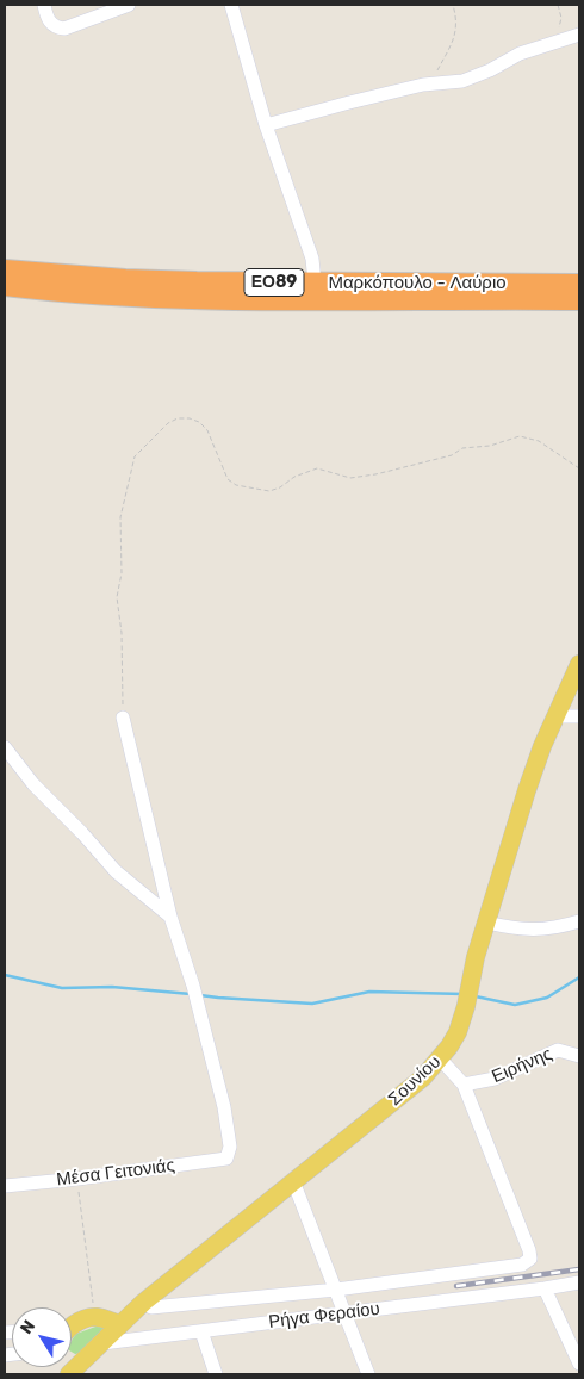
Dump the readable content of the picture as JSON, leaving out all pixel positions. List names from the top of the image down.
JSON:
{
  "streets": {
    "highway": ["ΕΟ89", "Μαρκόπουλο - Λαύριο"],
    "main road": ["Σουνίου"],
    "street": ["Ειρήνης", "Μέσα Γειτονιάς", "Ρήγα Φεραίου"]
  },
  "crossings": [
    ["Ειρήνης", "Ρήγα Φεραίου"],
    ["Σουνίου", "Ρήγα Φεραίου"]
  ],
  "north": "top left"
}
